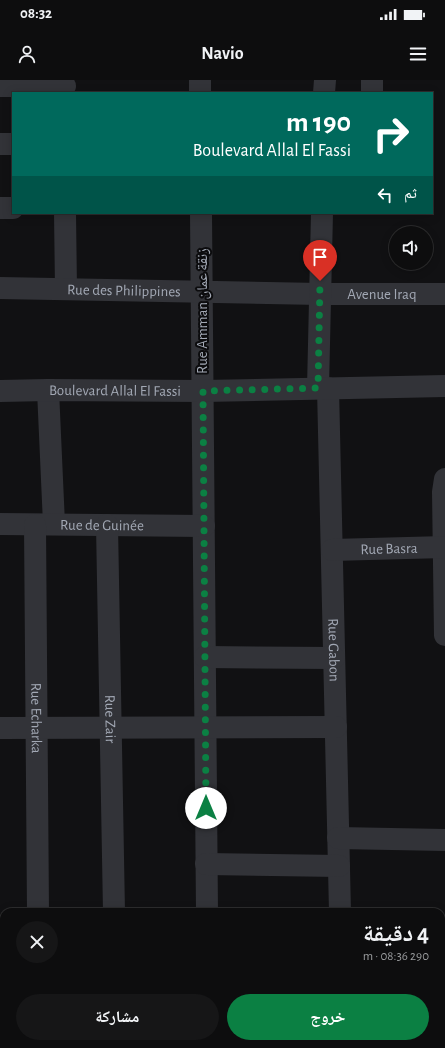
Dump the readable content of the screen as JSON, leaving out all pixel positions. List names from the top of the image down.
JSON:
{
  "streets": {
    "street": [
      "Rue des Philippines",
      "Avenue Iraq",
      "Rue Amman زنقة عمان",
      "Boulevard Allal El Fassi",
      "Rue de Guinée",
      "Rue Basra",
      "Rue Gabon",
      "Rue Echarka",
      "Rue Zair"
    ]
  },
  "crossings": [
    ["Rue des Philippines", "Avenue Iraq"],
    ["Rue des Philippines", "Rue Amman زنقة عمان"],
    ["Rue des Philippines", "Rue Gabon"],
    ["Avenue Iraq", "Rue Gabon"],
    ["Rue Amman زنقة عمان", "Boulevard Allal El Fassi"],
    ["Rue Amman زنقة عمان", "Rue de Guinée"],
    ["Boulevard Allal El Fassi", "Rue Gabon"],
    ["Boulevard Allal El Fassi", "Rue Echarka"],
    ["Rue de Guinée", "Rue Echarka"],
    ["Rue de Guinée", "Rue Zair"],
    ["Rue Basra", "Rue Gabon"]
  ],
  "page": {
    "status": "08:32",
    "header": "Navio",
    "turn": ["190 m", "Boulevard Allal El Fassi"],
    "then": "ثم",
    "heading": ["4 دقيقة", "290 m · 08:36"],
    "buttons": ["خروج", "مشاركة"]
  }
}
